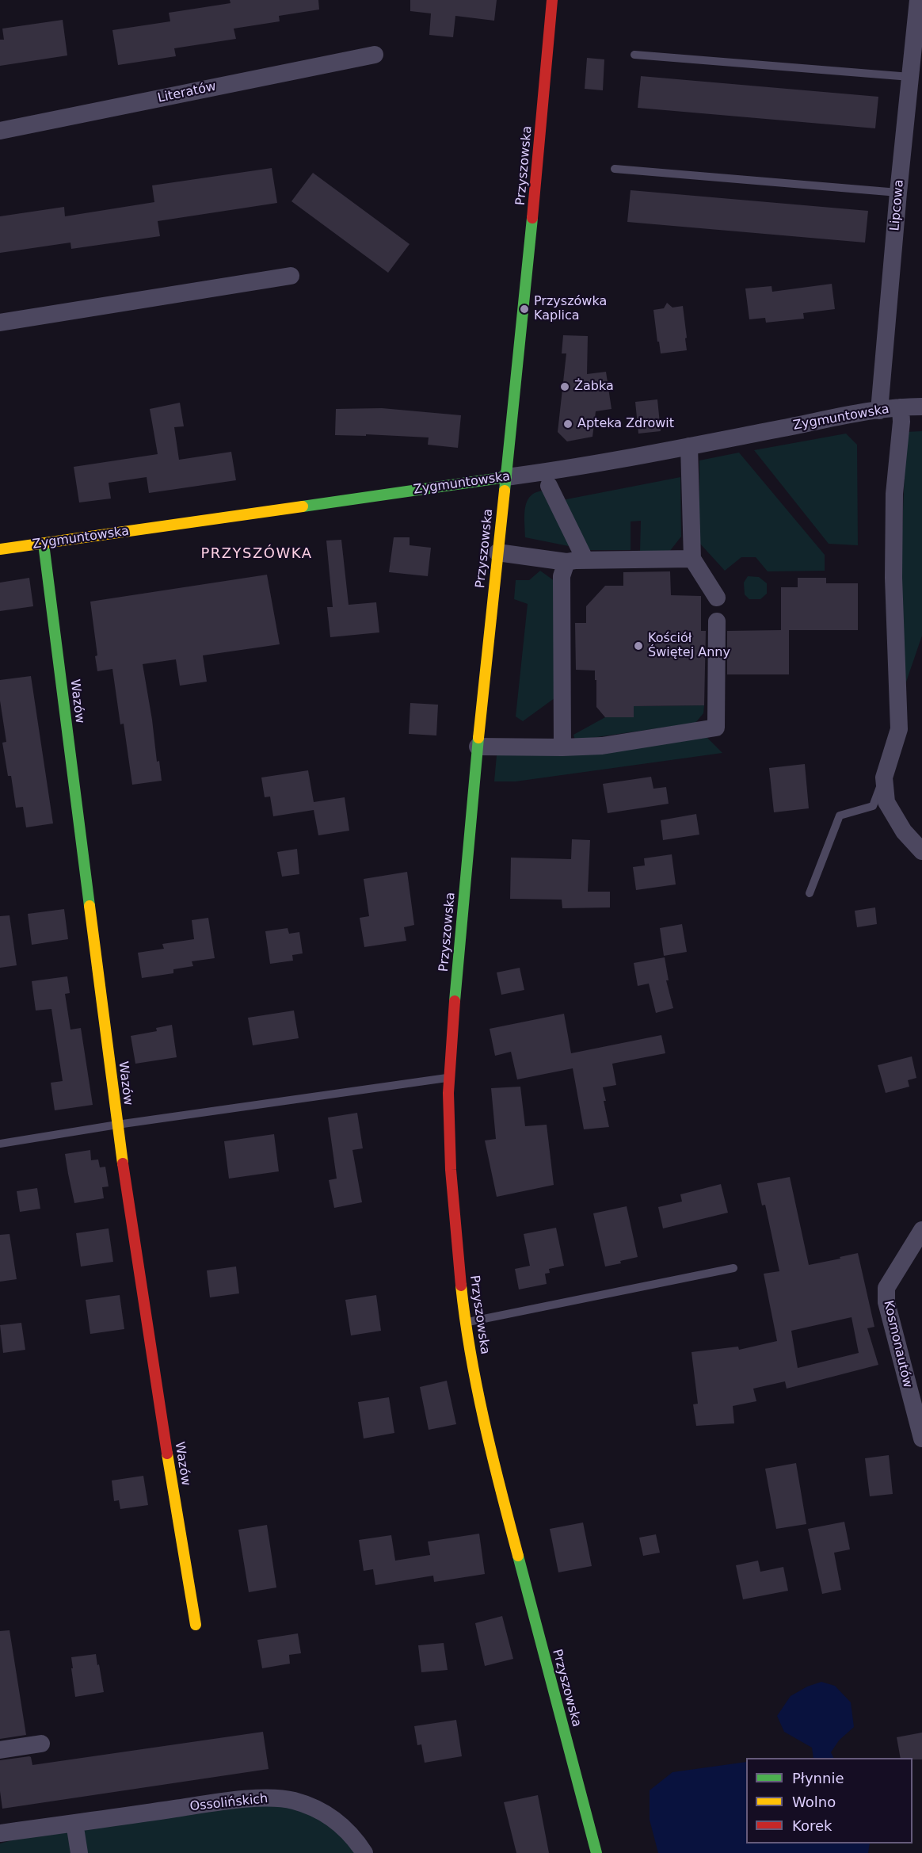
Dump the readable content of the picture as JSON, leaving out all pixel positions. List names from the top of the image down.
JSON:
{
  "streets": {
    "street": [
      "Literatów",
      "Przyszowska",
      "Lipcowa",
      "Zygmuntowska",
      "Wazów",
      "Kosmonautów",
      "Ossolińskich"
    ]
  },
  "crossings": [
    ["Przyszowska", "Zygmuntowska"],
    ["Lipcowa", "Zygmuntowska"],
    ["Zygmuntowska", "Wazów"]
  ],
  "districts": ["PRZYSZÓWKA"],
  "places": [
    "Przyszówka Kaplica",
    "Żabka",
    "Apteka Zdrowit",
    "Kościół Świętej Anny"
  ],
  "legend": ["Płynnie", "Wolno", "Korek"]
}
